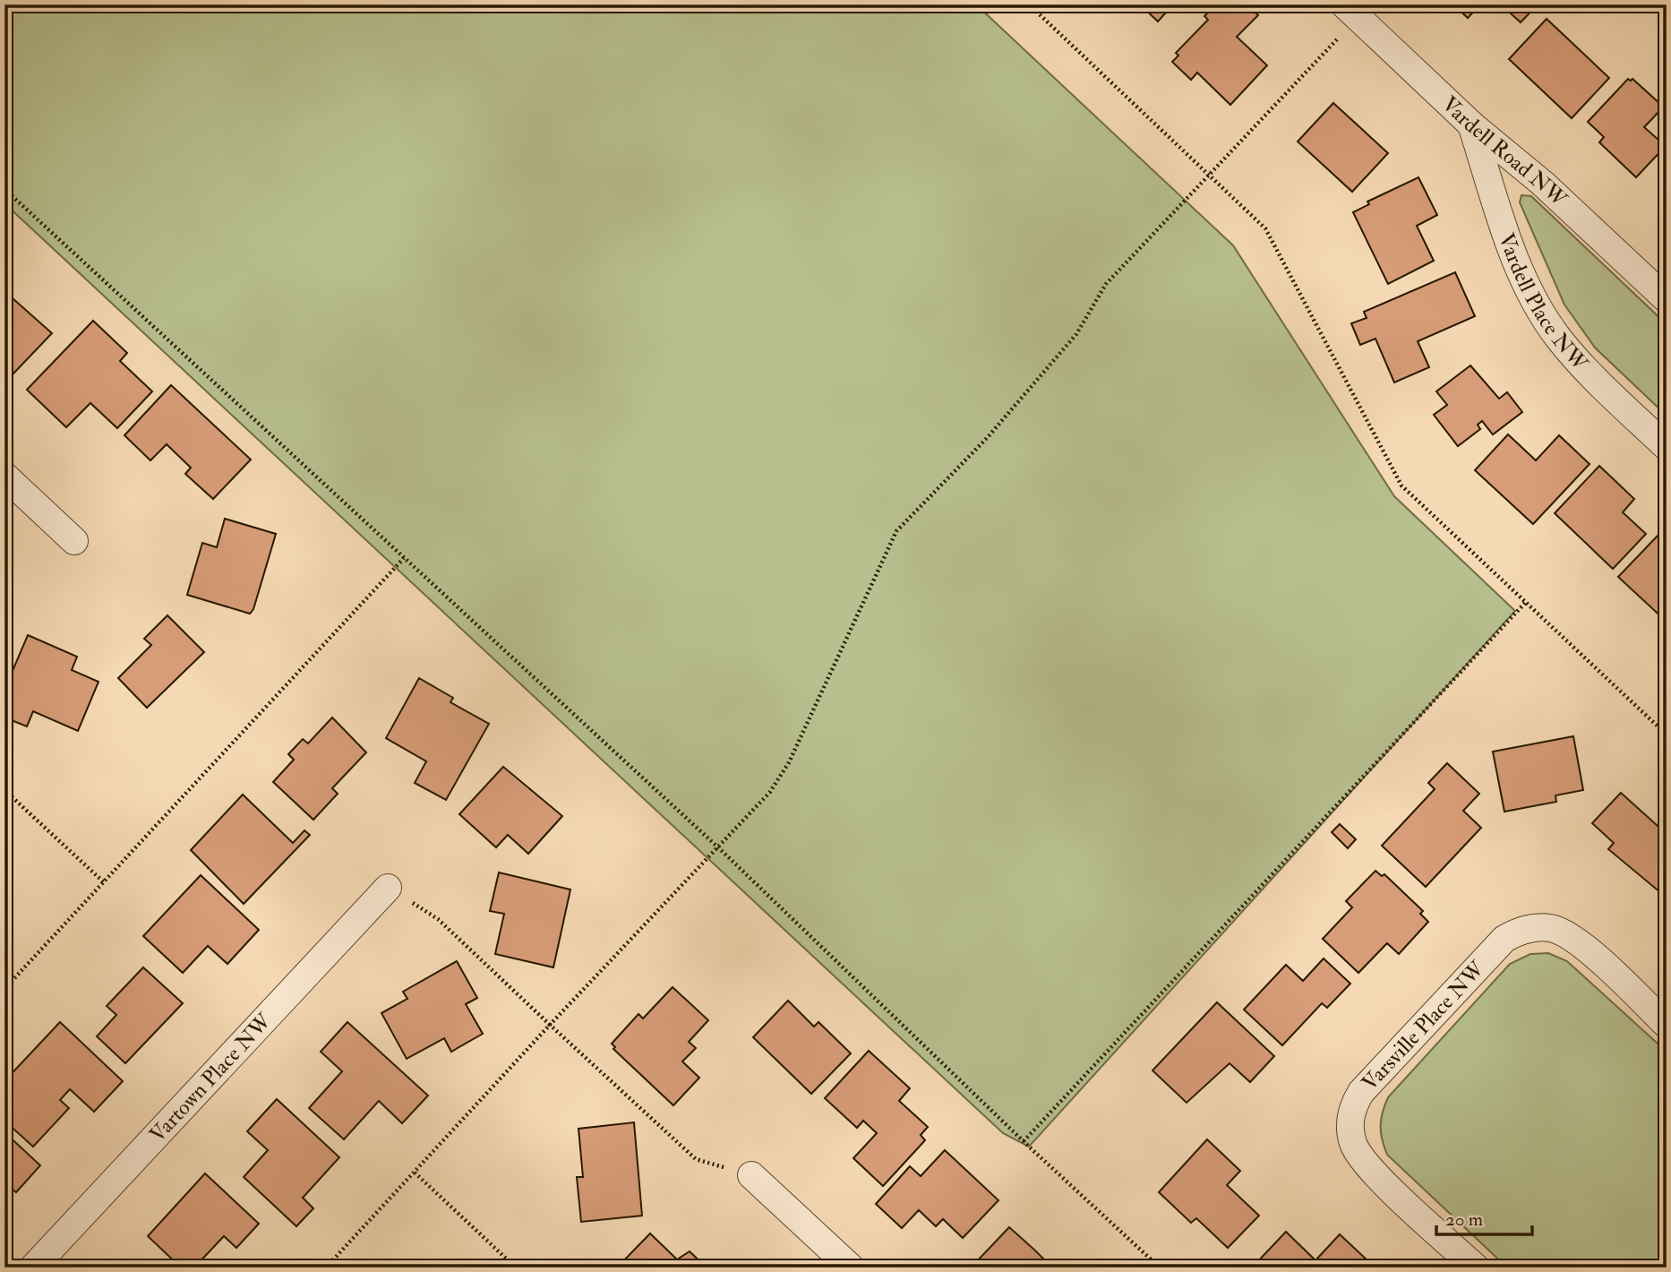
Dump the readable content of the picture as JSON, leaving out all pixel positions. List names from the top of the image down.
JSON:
{
  "streets": {
    "street": [
      "Vardell Road NW",
      "Vardell Place NW",
      "Varsville Place NW",
      "Vartown Place NW"
    ]
  },
  "crossings": [
    ["Vardell Road NW", "Vardell Place NW"]
  ],
  "scale_bar": "20 m"
}
